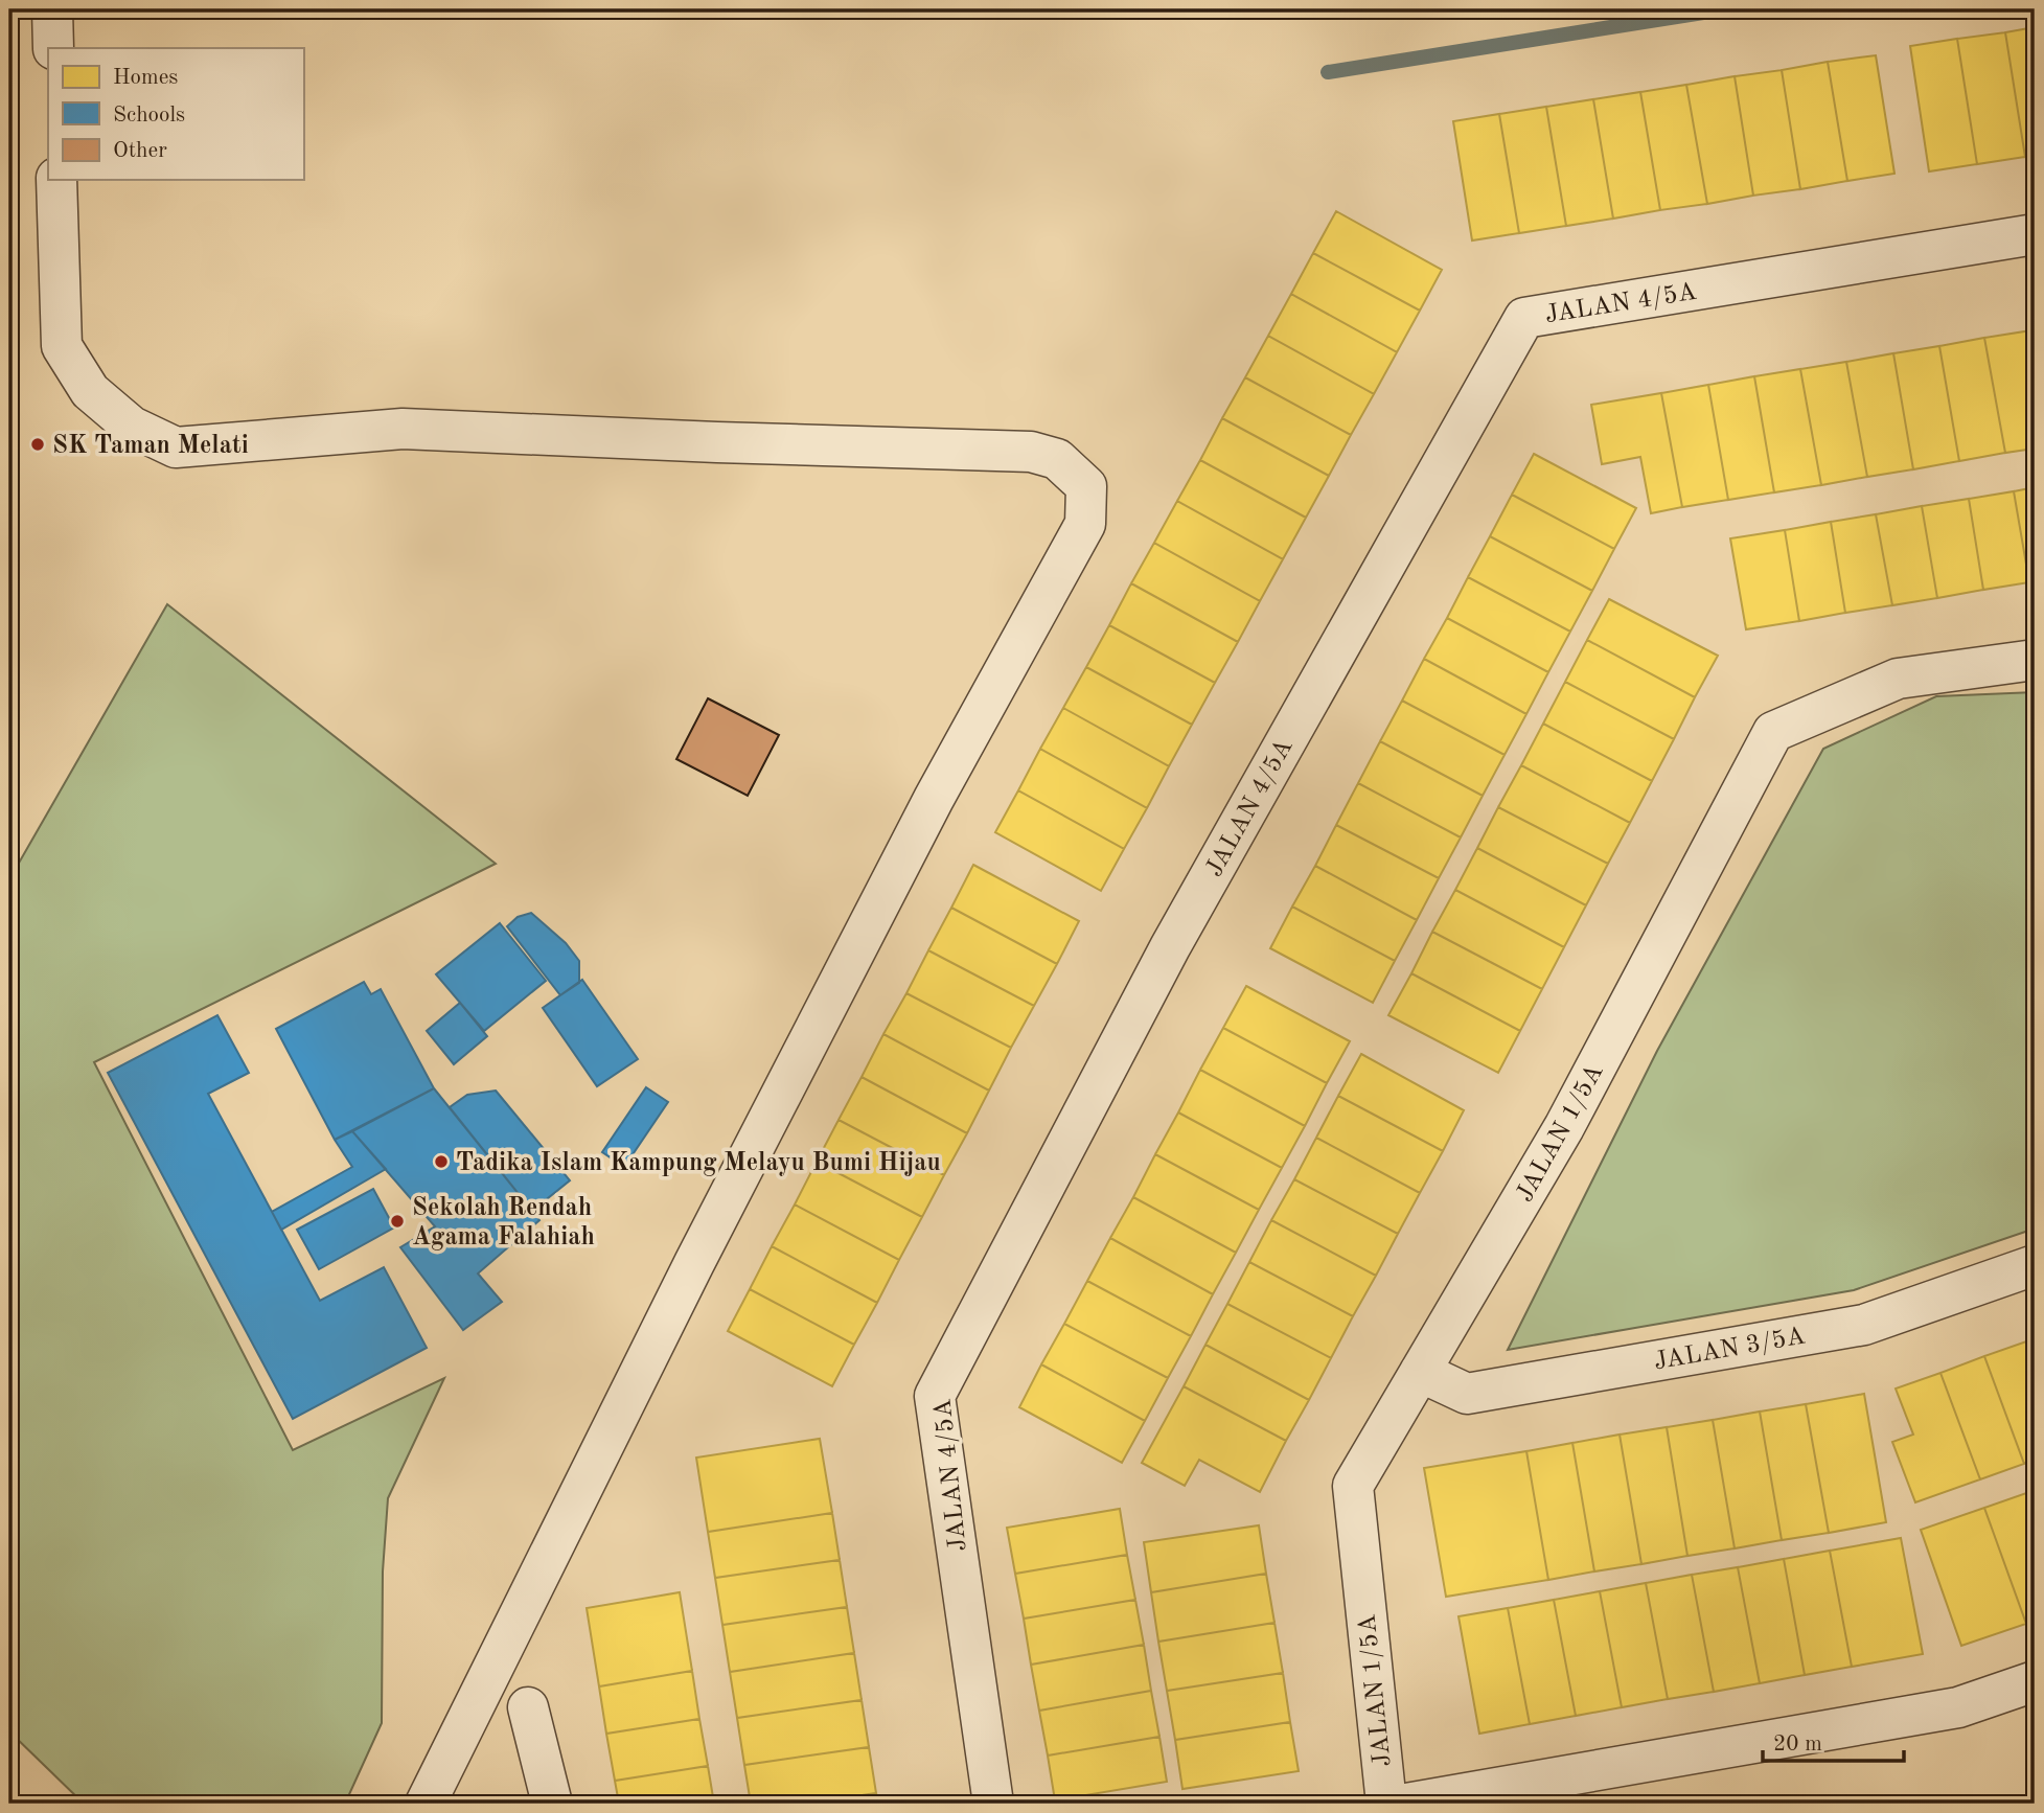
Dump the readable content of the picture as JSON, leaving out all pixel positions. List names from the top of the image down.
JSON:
{
  "streets": {
    "street": ["JALAN 4/5A", "JALAN 1/5A", "JALAN 3/5A"]
  },
  "crossings": [
    ["JALAN 1/5A", "JALAN 3/5A"]
  ],
  "places": ["SK Taman Melati", "Tadika Islam Kampung Melayu Bumi Hijau", "Sekolah Rendah Agama Falahiah"],
  "legend": ["Homes", "Schools", "Other"],
  "scale_bar": "20 m"
}
